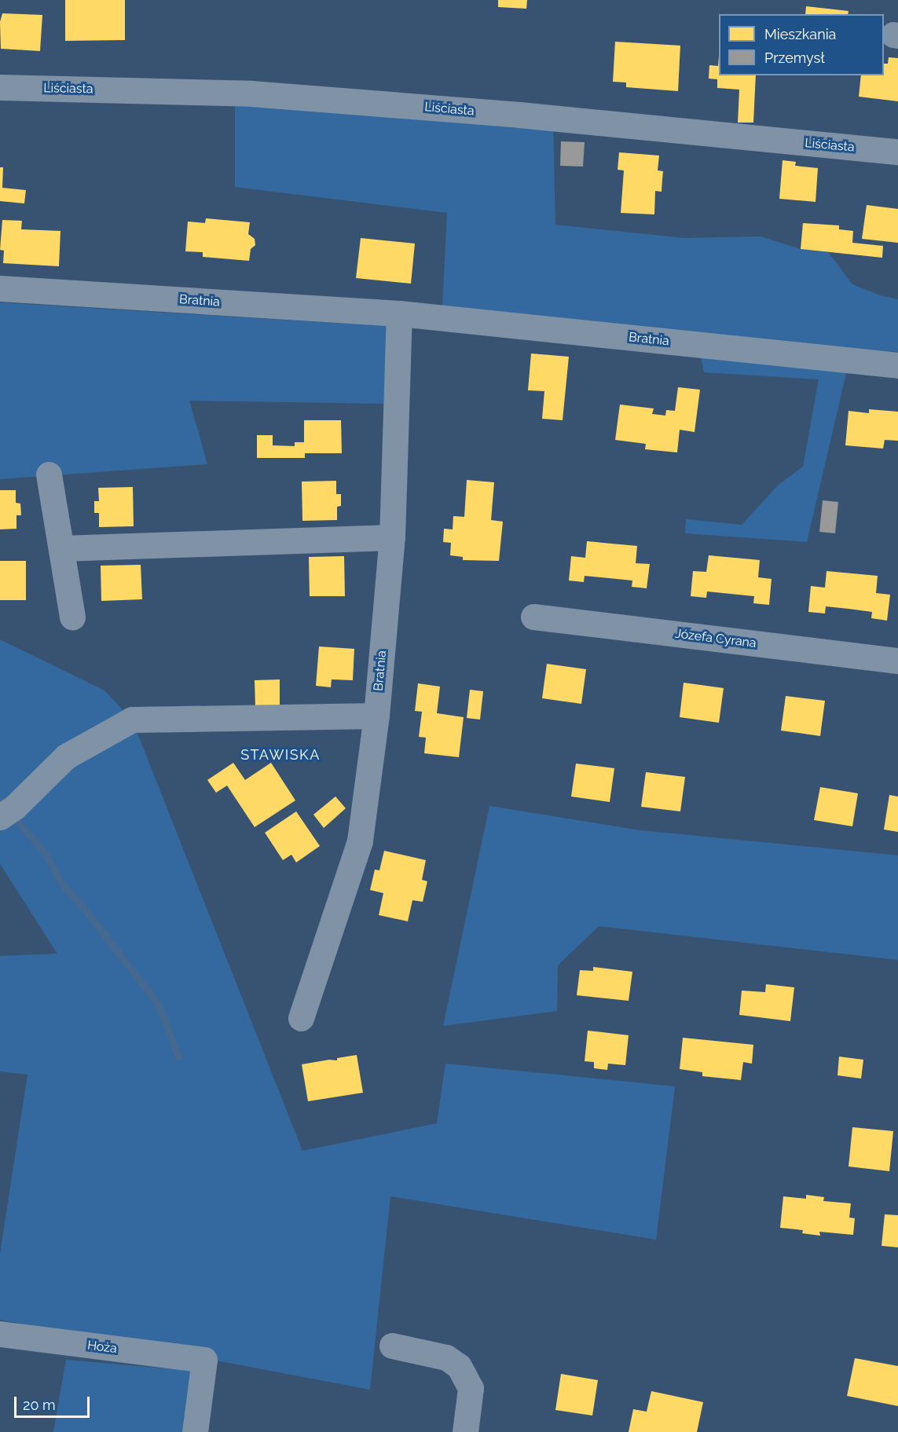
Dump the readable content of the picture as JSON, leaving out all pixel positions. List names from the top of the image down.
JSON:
{
  "streets": {
    "street": [
      "Liściasta",
      "Bratnia",
      "Józefa Cyrana",
      "Hoża"
    ]
  },
  "districts": ["STAWISKA"],
  "legend": ["Mieszkania", "Przemysł"],
  "scale_bar": "20 m"
}
